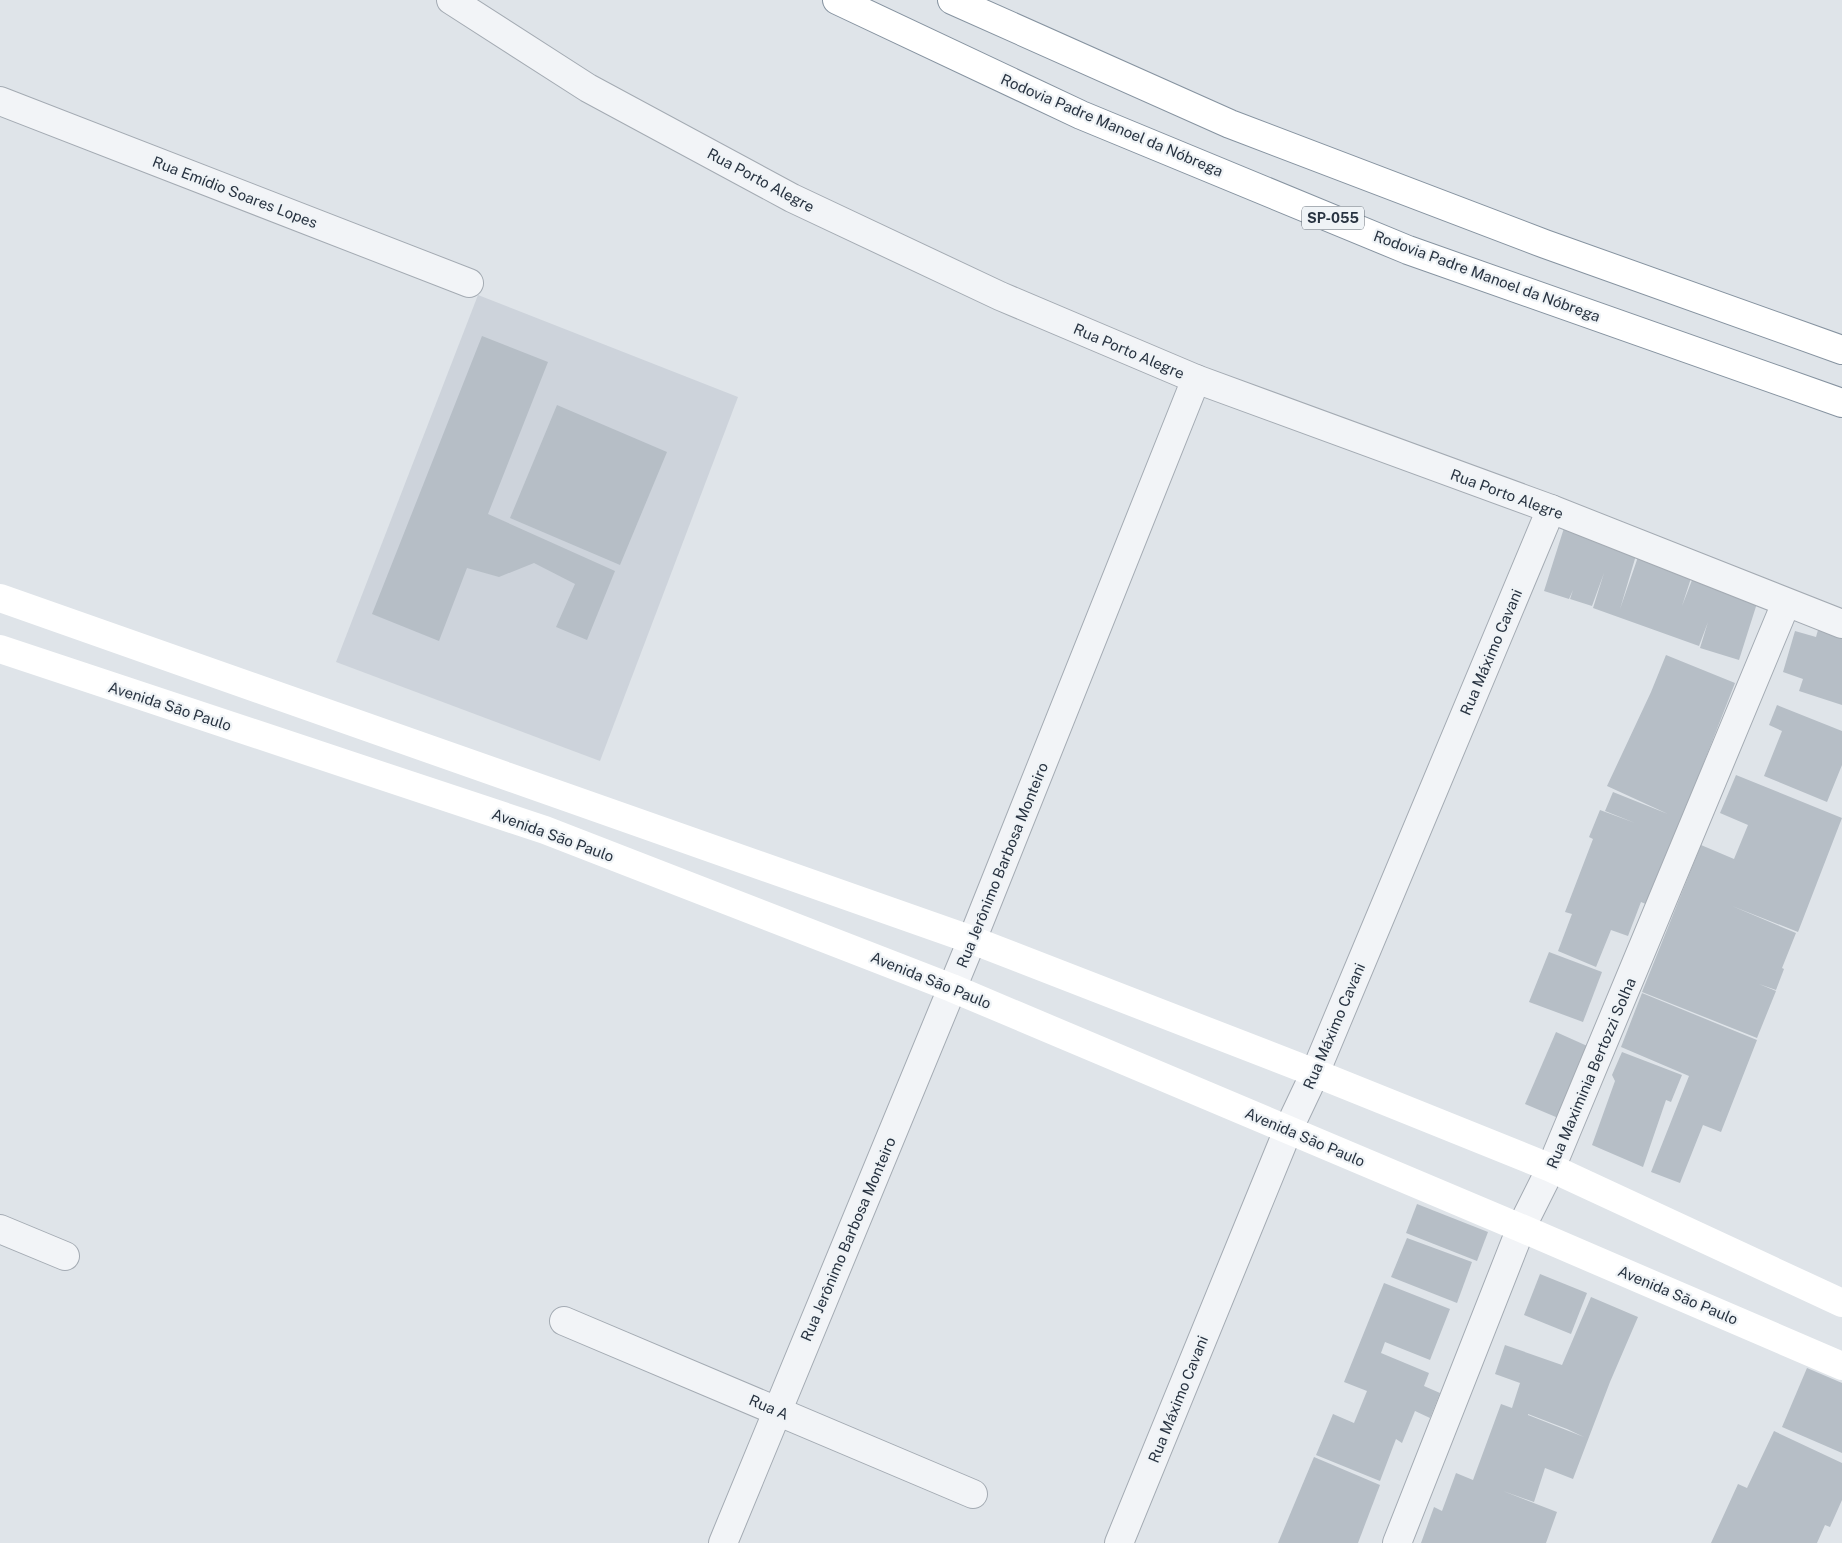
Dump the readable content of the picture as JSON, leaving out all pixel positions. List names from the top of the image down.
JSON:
{
  "streets": {
    "main road": ["Rodovia Padre Manoel da Nóbrega", "SP-055", "Avenida São Paulo"],
    "street": [
      "Rua Porto Alegre",
      "Rua Emídio Soares Lopes",
      "Rua Máximo Cavani",
      "Rua Jerônimo Barbosa Monteiro",
      "Rua Maximinia Bertozzi Solha",
      "Rua A"
    ]
  },
  "crossings": [
    ["Rua Porto Alegre", "Rua Máximo Cavani"],
    ["Rua Porto Alegre", "Rua Jerônimo Barbosa Monteiro"],
    ["Rua Porto Alegre", "Rua Maximinia Bertozzi Solha"],
    ["Rua Máximo Cavani", "Avenida São Paulo"],
    ["Avenida São Paulo", "Rua Jerônimo Barbosa Monteiro"],
    ["Avenida São Paulo", "Rua Maximinia Bertozzi Solha"],
    ["Rua Jerônimo Barbosa Monteiro", "Rua A"]
  ]
}
